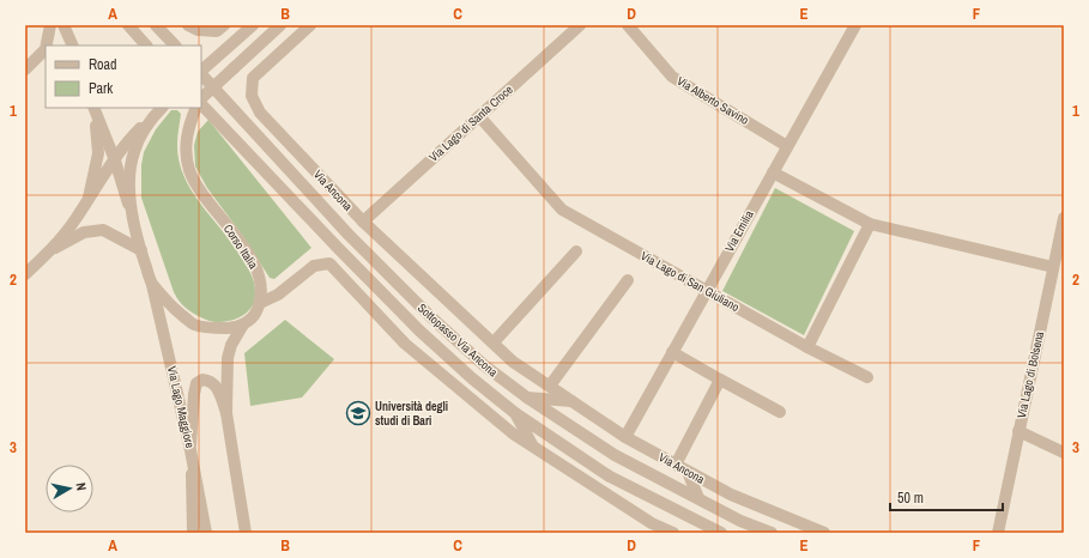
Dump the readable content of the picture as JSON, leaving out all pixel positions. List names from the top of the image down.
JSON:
{
  "streets": {
    "street": [
      "Via Alberto Savino",
      "Via Lago di Santa Croce",
      "Via Ancona",
      "Via Emilia",
      "Corso Italia",
      "Via Lago di San Giuliano",
      "Sottopasso Via Ancona",
      "Via Lago di Bolsena",
      "Via Lago Maggiore"
    ]
  },
  "crossings": [
    ["Via Alberto Savino", "Via Emilia"],
    ["Via Lago di Santa Croce", "Via Ancona"],
    ["Via Lago di Santa Croce", "Via Lago di San Giuliano"],
    ["Via Ancona", "Via Emilia"],
    ["Via Emilia", "Via Lago di San Giuliano"]
  ],
  "places": {
    "school or university": ["Università degli studi di Bari"]
  },
  "legend": ["Road", "Park"],
  "scale_bar": "50 m",
  "north": "right",
  "grid": {
    "columns": [
      "A",
      "B",
      "C",
      "D",
      "E",
      "F"
    ],
    "rows": ["1", "2", "3"]
  }
}
